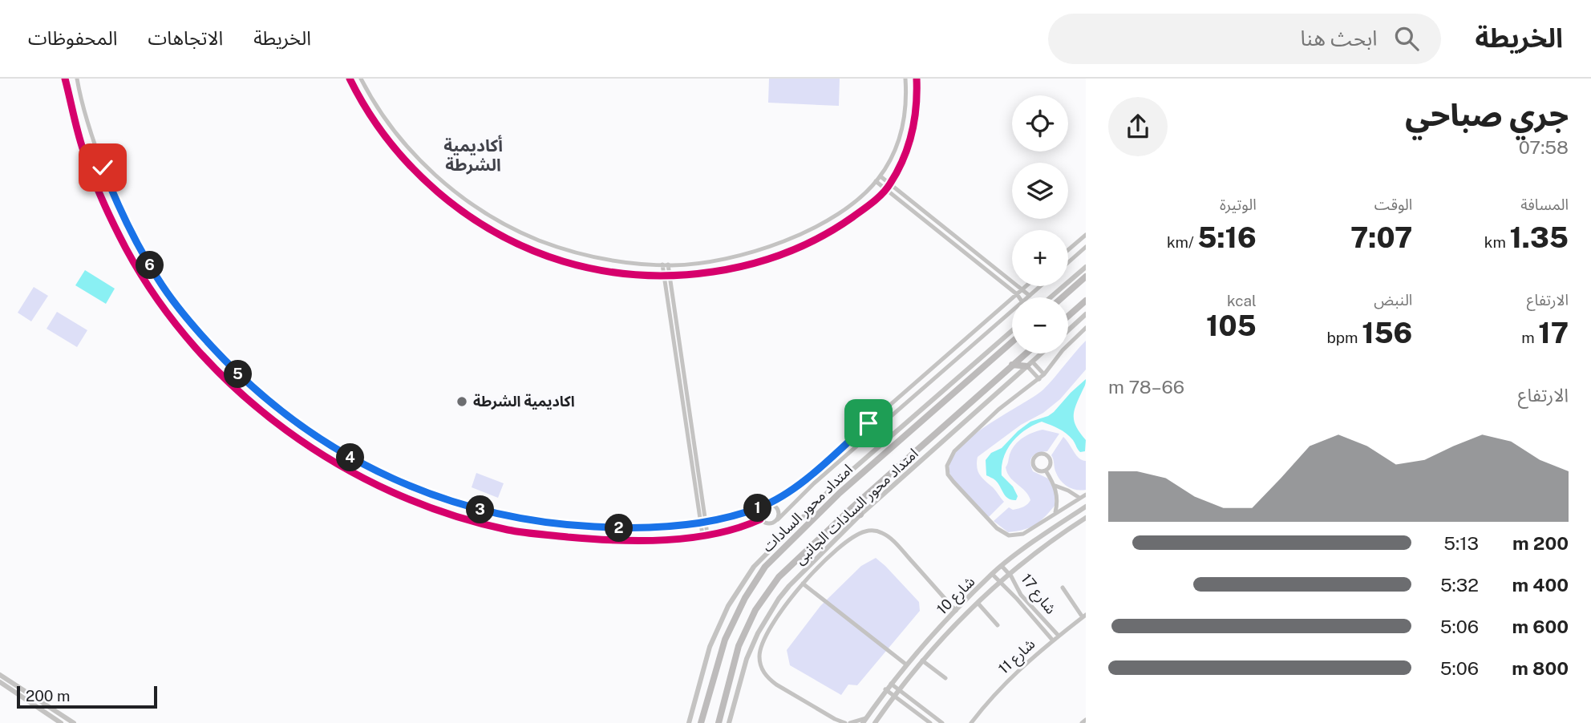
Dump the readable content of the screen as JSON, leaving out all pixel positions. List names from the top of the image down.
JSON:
{
  "streets": {
    "main road": ["امتداد محور السادات"],
    "street": [
      "امتداد محور السادات الجانبى",
      "شارع 17",
      "شارع 10",
      "شارع 11"
    ]
  },
  "crossings": [
    ["شارع 17", "شارع 10"],
    ["شارع 17", "شارع 11"]
  ],
  "districts": ["أكاديمية الشرطة"],
  "places": ["اكاديمية الشرطة"],
  "scale_bar": "200 m",
  "page": {
    "header": "الخريطة",
    "search": "ابحث هنا",
    "nav": ["الخريطة", "الاتجاهات", "المحفوظات"],
    "heading": ["جري صباحي", "07:58"],
    "map_buttons": ["+", "−"],
    "stats": [
      ["المسافة", "1.35 km"],
      ["الوقت", "7:07"],
      ["الوتيرة", "5:16 /km"],
      ["الارتفاع", "17 m"],
      ["النبض", "156 bpm"],
      ["kcal", "105"]
    ],
    "pins": [
      "6",
      "5",
      "4",
      "1",
      "3",
      "2"
    ],
    "chart": ["الارتفاع", "66–78 m"],
    "list": [
      {
        "name": "200 m",
        "note": "5:13"
      },
      {
        "name": "400 m",
        "note": "5:32"
      },
      {
        "name": "600 m",
        "note": "5:06"
      },
      {
        "name": "800 m",
        "note": "5:06"
      }
    ],
    "scale": "200 m"
  }
}
